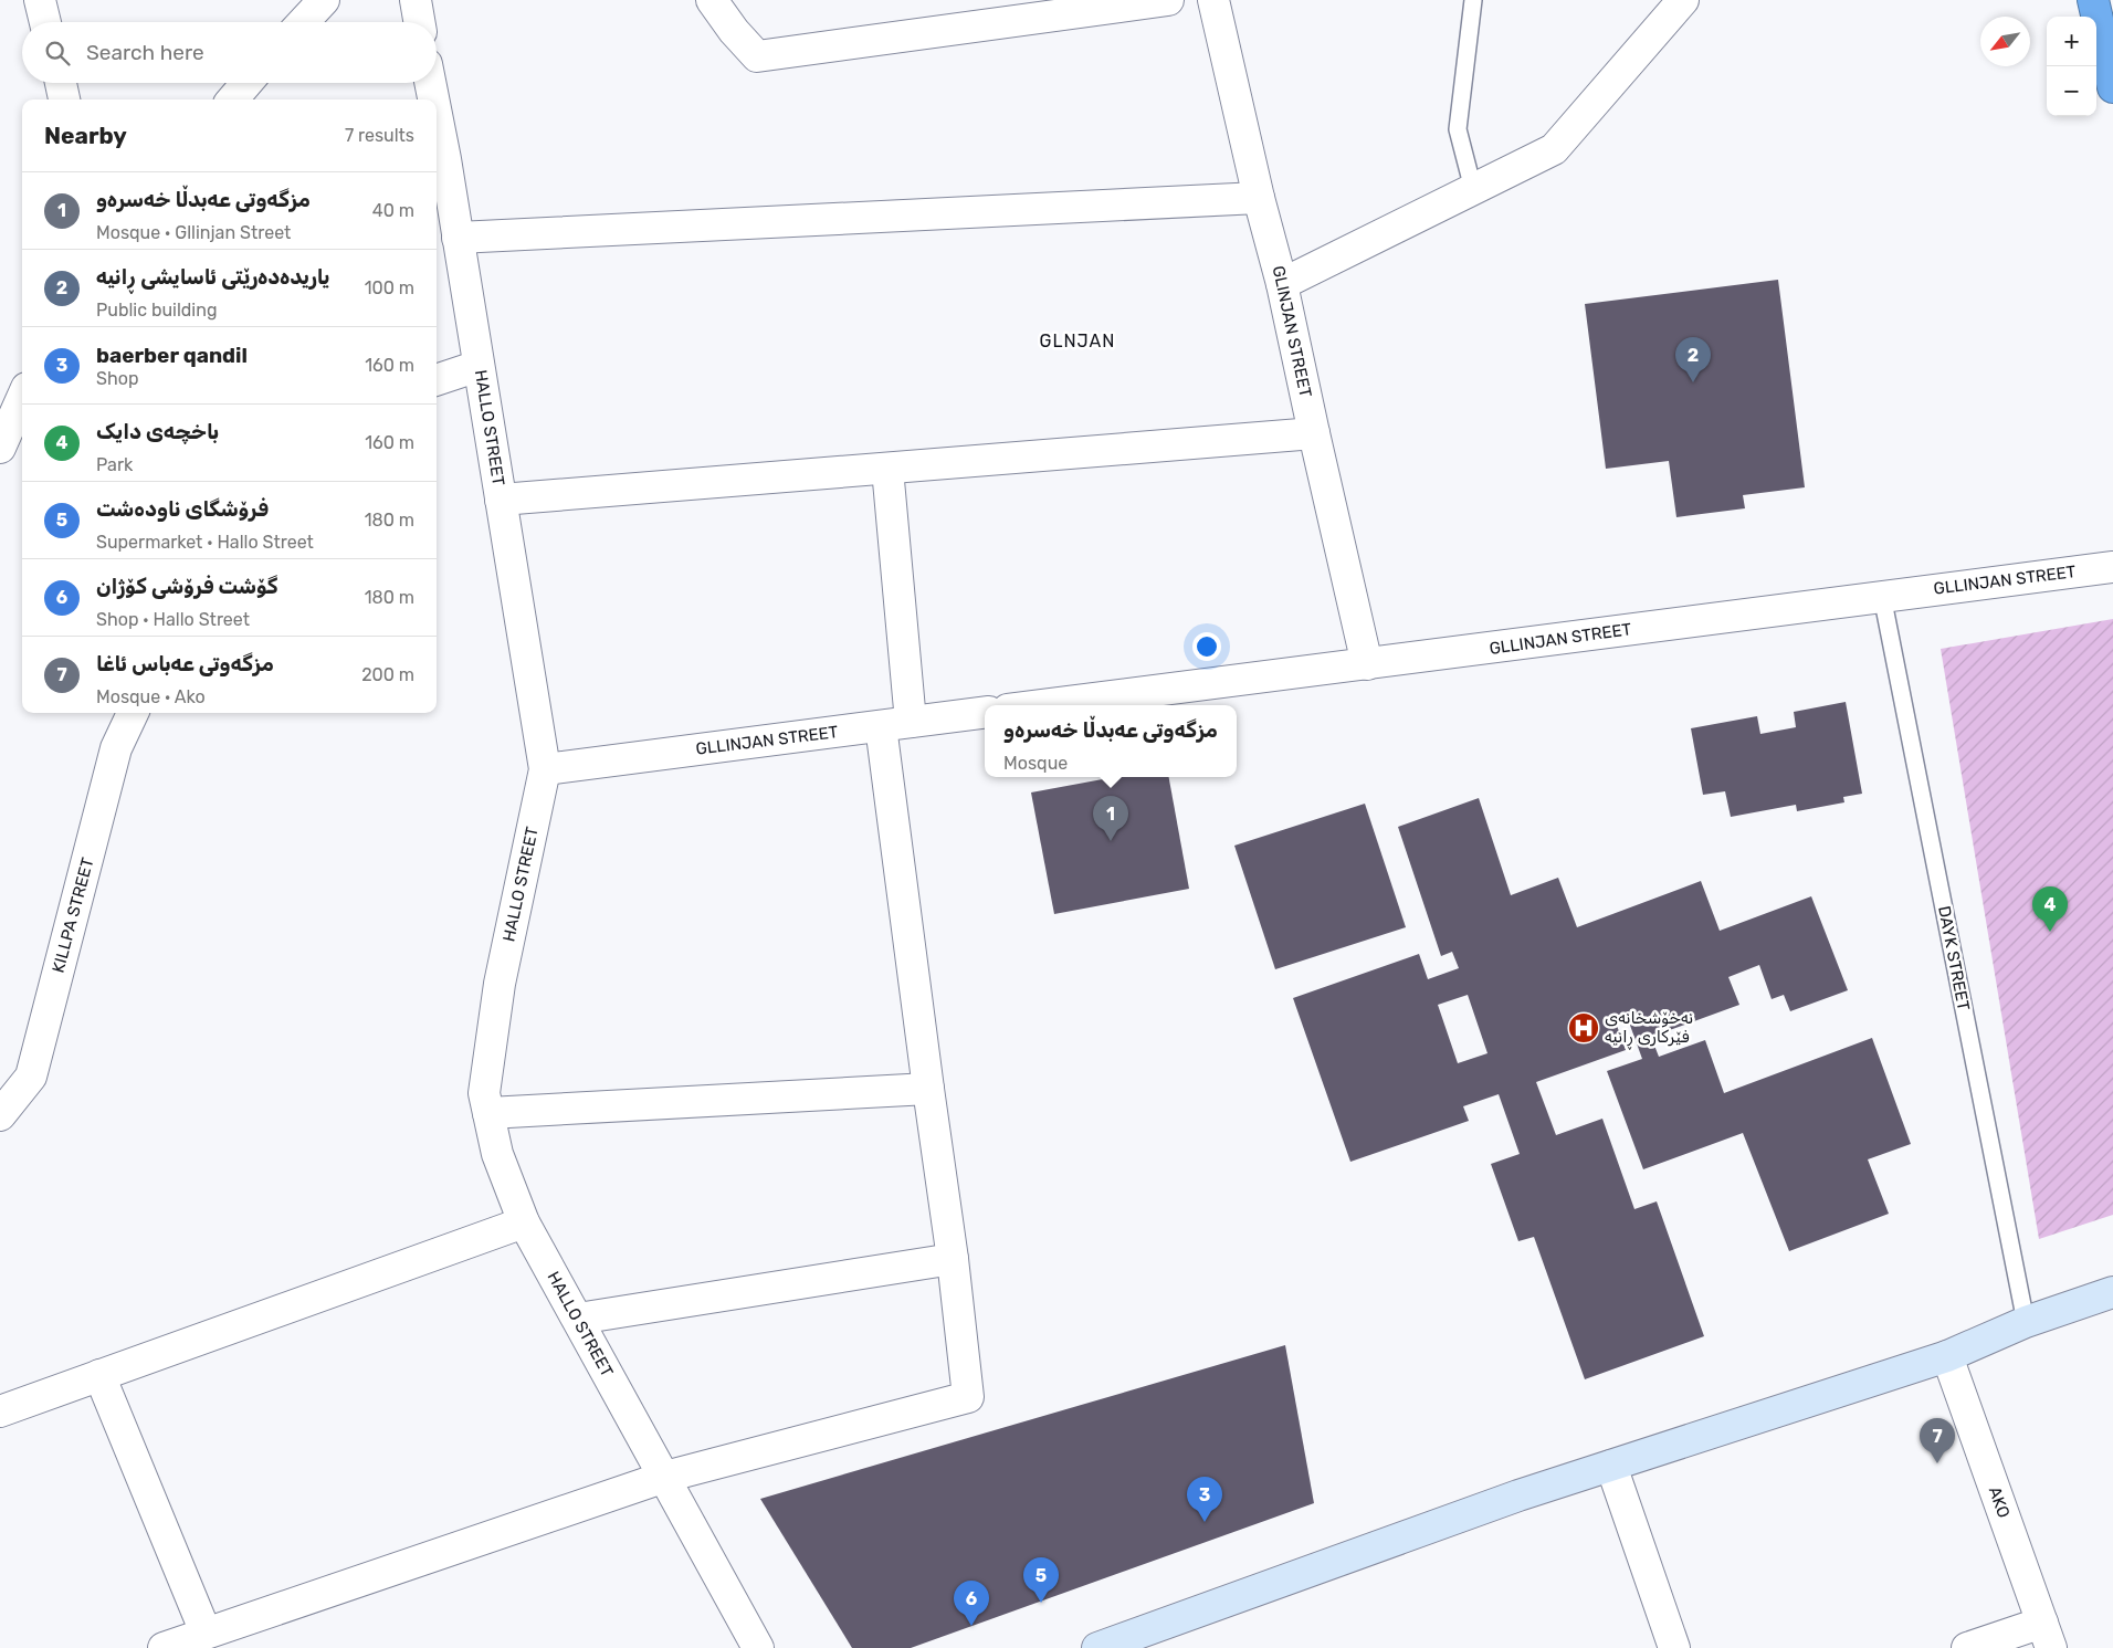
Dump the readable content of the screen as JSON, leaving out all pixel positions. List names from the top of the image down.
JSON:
{
  "streets": {
    "street": [
      "GLINJAN STREET",
      "HALLO STREET",
      "GLLINJAN STREET",
      "KILLPA STREET",
      "AKO"
    ],
    "lane": ["DAYK STREET"]
  },
  "crossings": [
    ["GLINJAN STREET", "GLLINJAN STREET"],
    ["HALLO STREET", "GLLINJAN STREET"],
    ["GLLINJAN STREET", "DAYK STREET"]
  ],
  "districts": ["GLNJAN"],
  "places": {
    "hospital": ["نەخۆشخانەی فێرکاری ڕانیە"]
  },
  "north": "bottom left",
  "page": {
    "map_buttons": ["+", "−"],
    "search": "Search here",
    "heading": ["Nearby", "7 results"],
    "list": [
      {
        "mark": "1",
        "name": "مزگەوتی عەبدڵا خەسرەو",
        "note": "Mosque · Gllinjan Street",
        "value": "40 m"
      },
      {
        "mark": "2",
        "name": "یاریدەدەرێتی ئاسایشی ڕانیە",
        "note": "Public building",
        "value": "100 m"
      },
      {
        "mark": "3",
        "name": "baerber qandil",
        "note": "Shop",
        "value": "160 m"
      },
      {
        "mark": "4",
        "name": "باخچەی دایک",
        "note": "Park",
        "value": "160 m"
      },
      {
        "mark": "5",
        "name": "فرۆشگای ناوده‌شت",
        "note": "Supermarket · Hallo Street",
        "value": "180 m"
      },
      {
        "mark": "6",
        "name": "گۆشت فرۆشی کۆژان",
        "note": "Shop · Hallo Street",
        "value": "180 m"
      },
      {
        "mark": "7",
        "name": "مزگەوتی عەباس ئاغا",
        "note": "Mosque · Ako",
        "value": "200 m"
      }
    ],
    "pins": [
      "2",
      "1",
      "4",
      "7",
      "3",
      "5",
      "6"
    ],
    "popup": ["مزگەوتی عەبدڵا خەسرەو", "Mosque"]
  }
}
